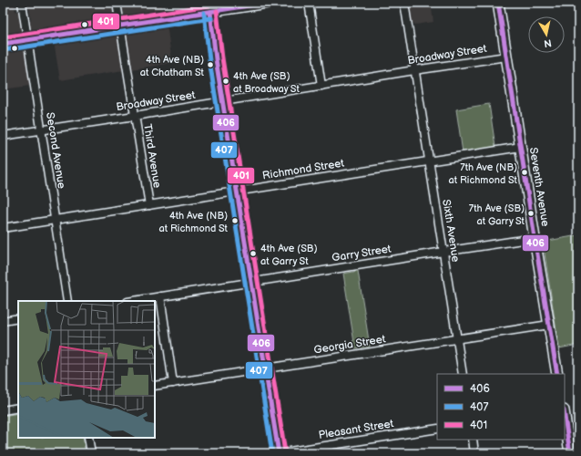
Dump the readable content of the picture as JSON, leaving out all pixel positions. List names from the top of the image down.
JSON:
{
  "streets": {
    "street": [
      "Broadway Street",
      "Second Avenue",
      "Third Avenue",
      "Richmond Street",
      "Seventh Avenue",
      "Sixth Avenue",
      "Garry Street",
      "Georgia Street",
      "Pleasant Street"
    ]
  },
  "crossings": [
    ["Broadway Street", "Second Avenue"],
    ["Broadway Street", "Third Avenue"],
    ["Broadway Street", "Seventh Avenue"],
    ["Broadway Street", "Sixth Avenue"],
    ["Second Avenue", "Richmond Street"],
    ["Third Avenue", "Richmond Street"],
    ["Richmond Street", "Seventh Avenue"],
    ["Richmond Street", "Sixth Avenue"],
    ["Seventh Avenue", "Garry Street"],
    ["Seventh Avenue", "Georgia Street"],
    ["Sixth Avenue", "Garry Street"],
    ["Sixth Avenue", "Georgia Street"]
  ],
  "places": [
    "4th Ave (NB) at Chatham St",
    "4th Ave (SB) at Broadway St",
    "7th Ave (NB) at Richmond St",
    "7th Ave (SB) at Garry St",
    "4th Ave (NB) at Richmond St",
    "4th Ave (SB) at Garry St"
  ],
  "lines": ["transit line 406", "transit line 401", "transit line 407"],
  "legend": ["406", "407", "401"],
  "north": "bottom"
}
